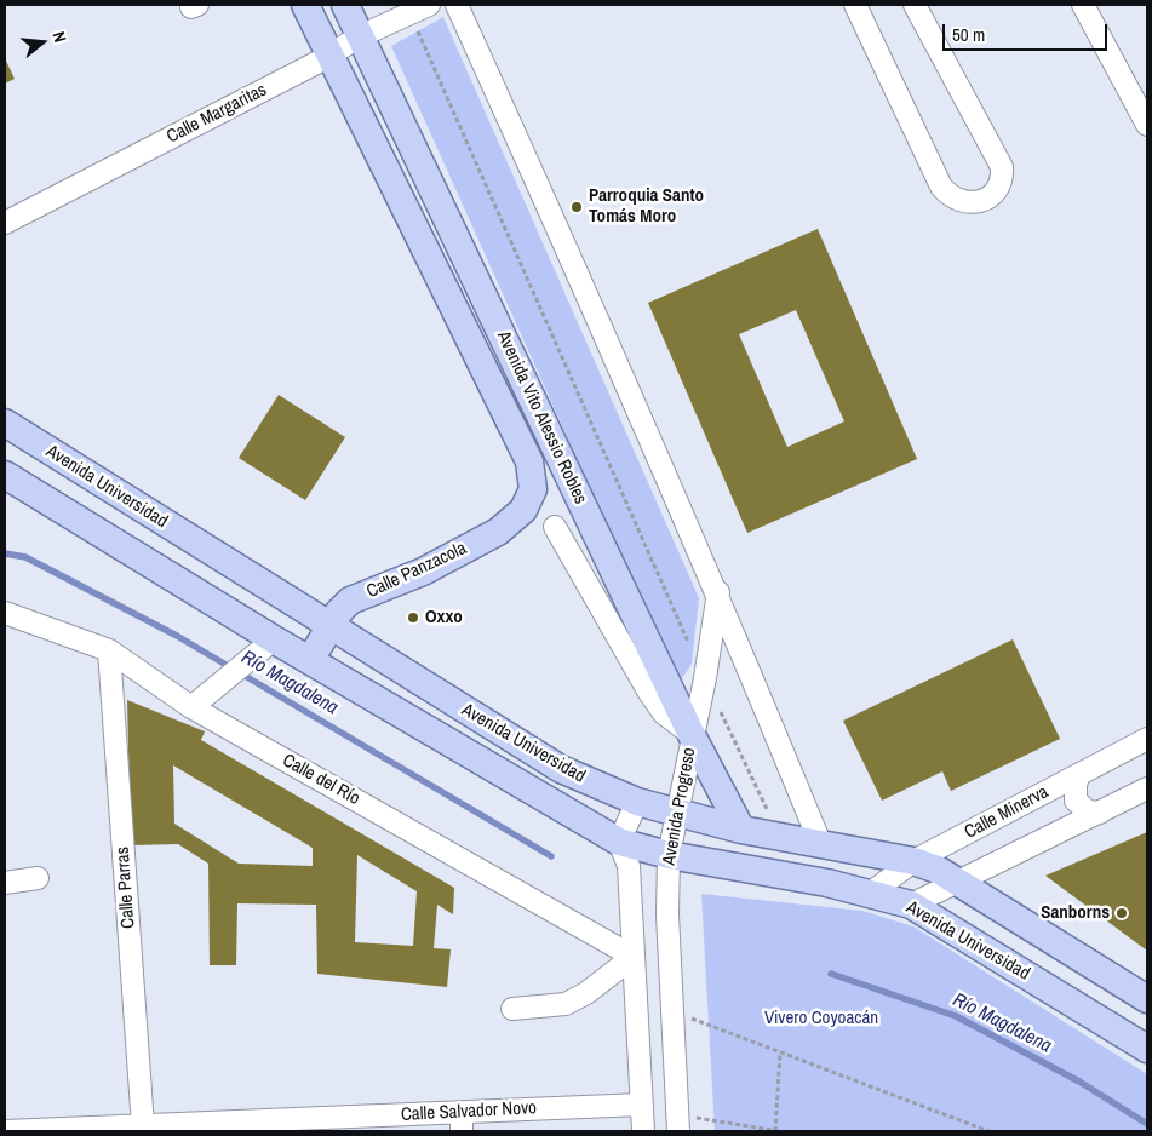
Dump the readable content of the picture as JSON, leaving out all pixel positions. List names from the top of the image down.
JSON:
{
  "streets": {
    "main road": ["Avenida Vito Alessio Robles", "Avenida Universidad", "Calle Panzacola"],
    "street": [
      "Calle Margaritas",
      "Calle del Río",
      "Avenida Progreso",
      "Calle Minerva",
      "Calle Parras",
      "Calle Salvador Novo"
    ]
  },
  "crossings": [
    ["Calle Margaritas", "Avenida Vito Alessio Robles"],
    ["Avenida Vito Alessio Robles", "Avenida Universidad"],
    ["Avenida Vito Alessio Robles", "Calle Panzacola"],
    ["Avenida Vito Alessio Robles", "Avenida Progreso"],
    ["Avenida Universidad", "Calle Panzacola"],
    ["Avenida Universidad", "Avenida Progreso"],
    ["Avenida Universidad", "Calle Minerva"],
    ["Calle del Río", "Calle Parras"],
    ["Calle Parras", "Calle Salvador Novo"]
  ],
  "water": ["Río Magdalena"],
  "parks": ["Vivero Coyoacán"],
  "places": ["Parroquia Santo Tomás Moro", "Oxxo", "Sanborns"],
  "scale_bar": "50 m",
  "north": "right"
}
